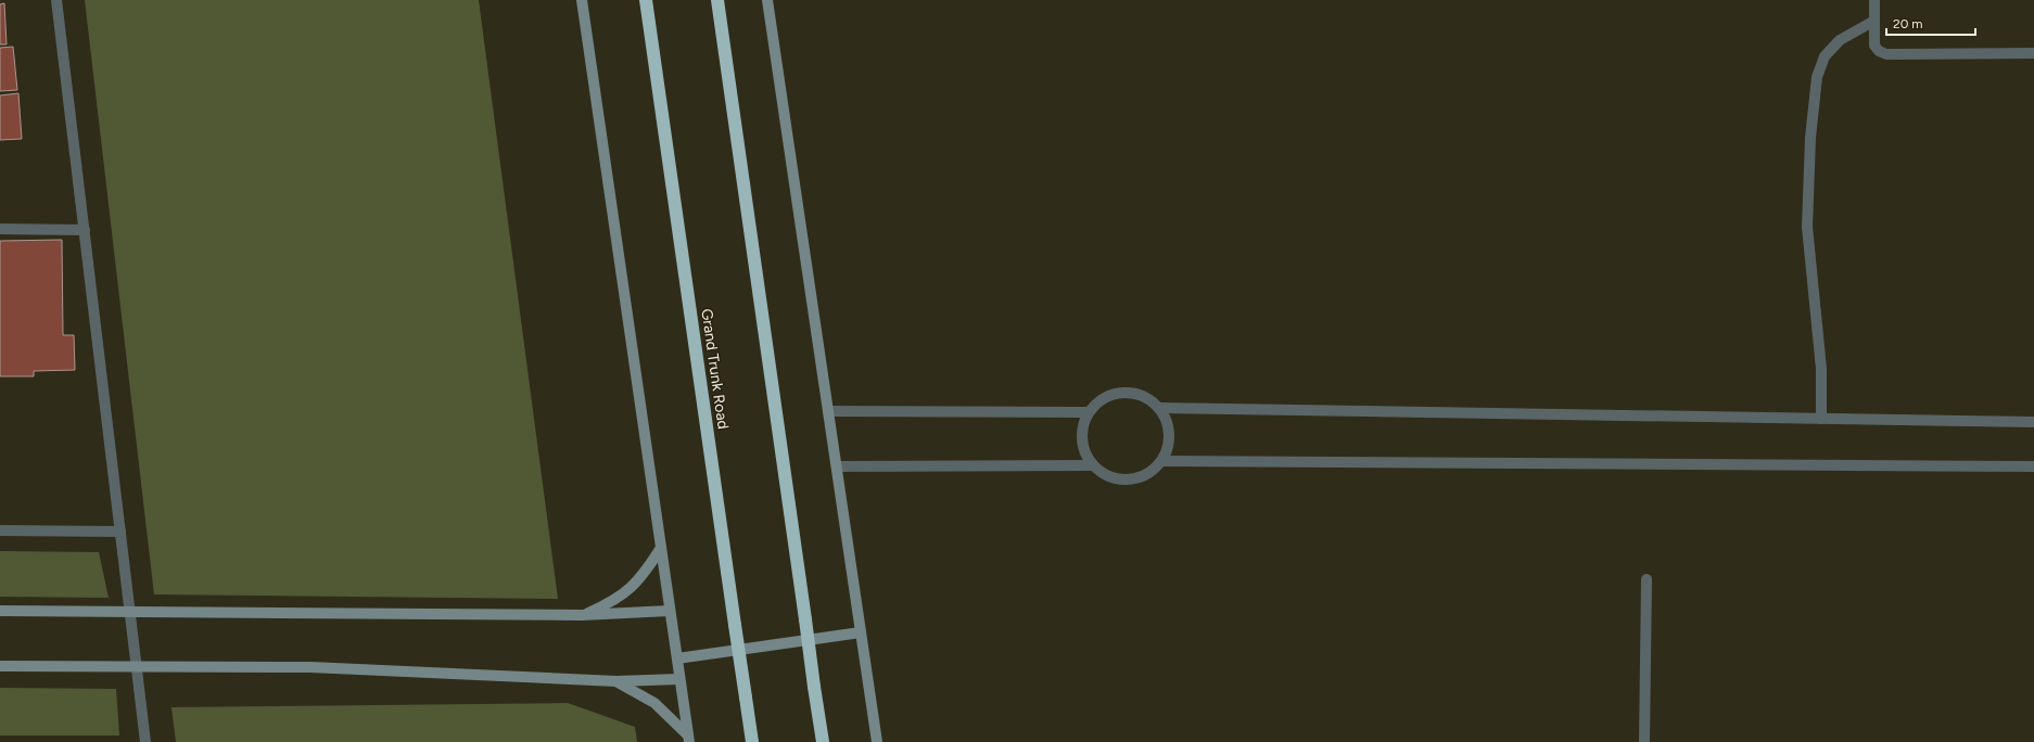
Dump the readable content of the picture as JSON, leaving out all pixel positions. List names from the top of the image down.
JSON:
{
  "streets": {
    "highway": ["Grand Trunk Road"]
  },
  "scale_bar": "20 m"
}
